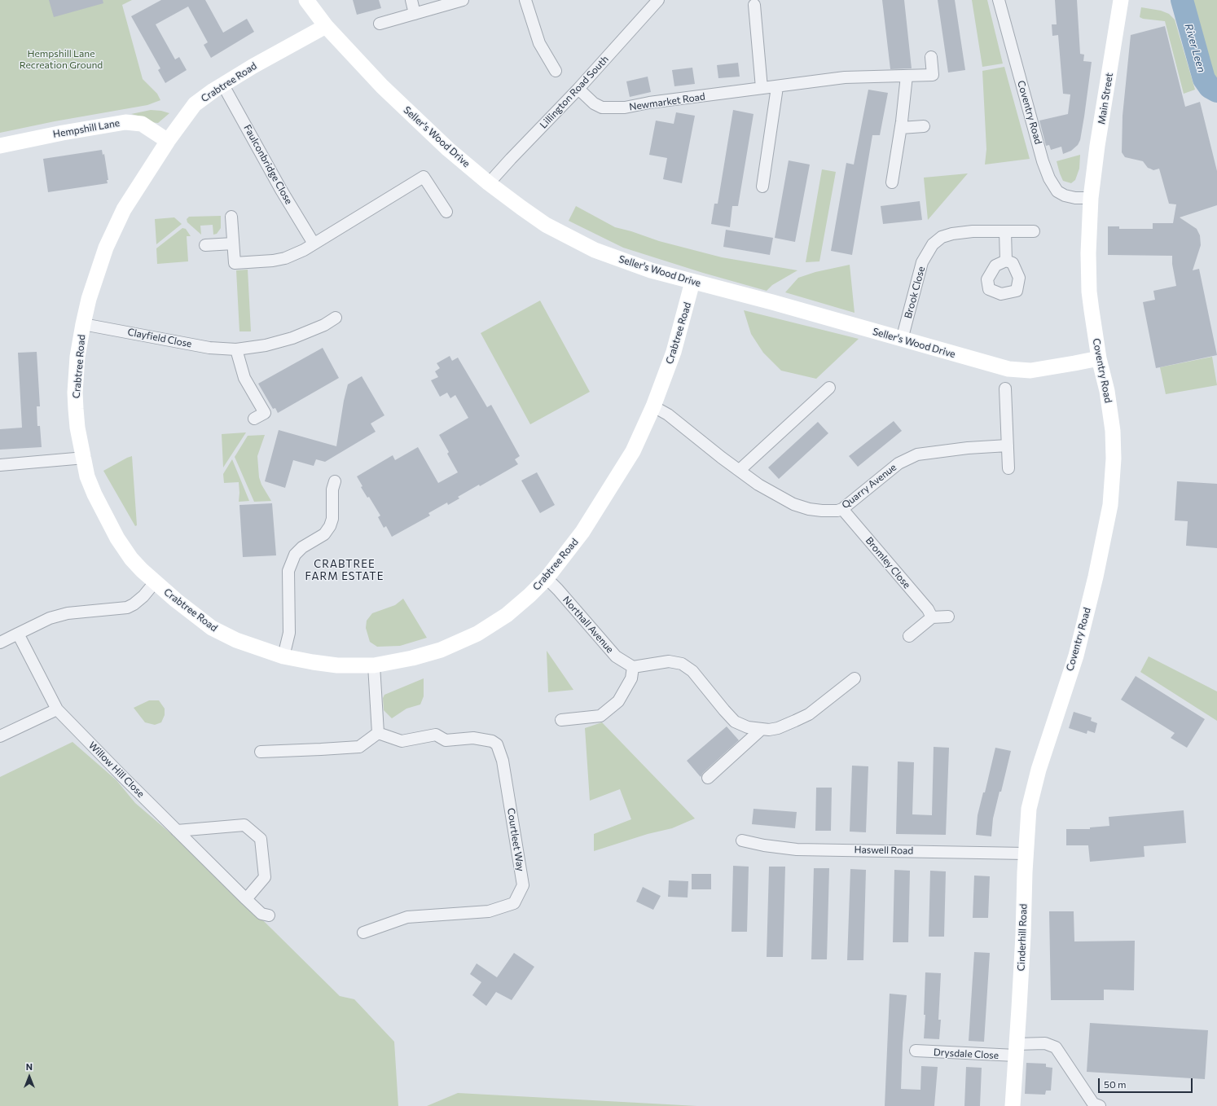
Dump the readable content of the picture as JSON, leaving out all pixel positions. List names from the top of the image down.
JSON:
{
  "streets": {
    "street": [
      "Crabtree Road",
      "Lillington Road South",
      "Main Street",
      "Newmarket Road",
      "Coventry Road",
      "Hempshill Lane",
      "Seller's Wood Drive",
      "Faulconbridge Close",
      "Brook Close",
      "Clayfield Close",
      "Quarry Avenue",
      "Bromley Close",
      "Northall Avenue",
      "Willow Hill Close",
      "Courtleet Way",
      "Haswell Road",
      "Cinderhill Road",
      "Drysdale Close"
    ]
  },
  "crossings": [
    ["Crabtree Road", "Hempshill Lane"],
    ["Crabtree Road", "Seller's Wood Drive"],
    ["Crabtree Road", "Faulconbridge Close"],
    ["Crabtree Road", "Clayfield Close"],
    ["Crabtree Road", "Quarry Avenue"],
    ["Crabtree Road", "Northall Avenue"],
    ["Lillington Road South", "Newmarket Road"],
    ["Lillington Road South", "Seller's Wood Drive"],
    ["Main Street", "Coventry Road"],
    ["Coventry Road", "Seller's Wood Drive"],
    ["Coventry Road", "Cinderhill Road"],
    ["Seller's Wood Drive", "Brook Close"],
    ["Quarry Avenue", "Bromley Close"],
    ["Haswell Road", "Cinderhill Road"],
    ["Cinderhill Road", "Drysdale Close"]
  ],
  "districts": ["CRABTREE FARM ESTATE"],
  "water": ["River Leen"],
  "parks": ["Hempshill Lane Recreation Ground"],
  "scale_bar": "50 m",
  "north": "top"
}
